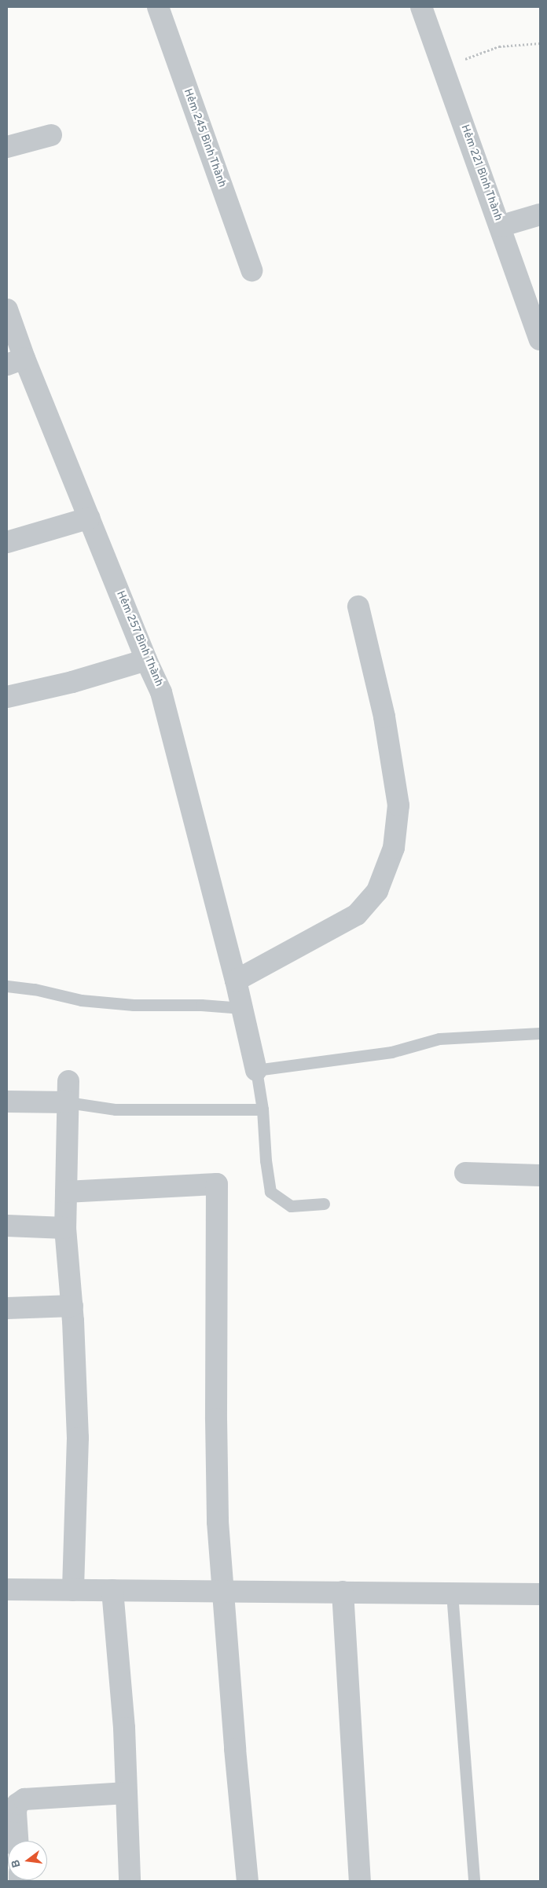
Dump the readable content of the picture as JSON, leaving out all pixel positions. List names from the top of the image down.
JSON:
{
  "streets": {
    "street": ["Hẻm 245 Bình Thành", "Hẻm 221 Bình Thành", "Hẻm 257 Bình Thành"]
  },
  "north": "left"
}
